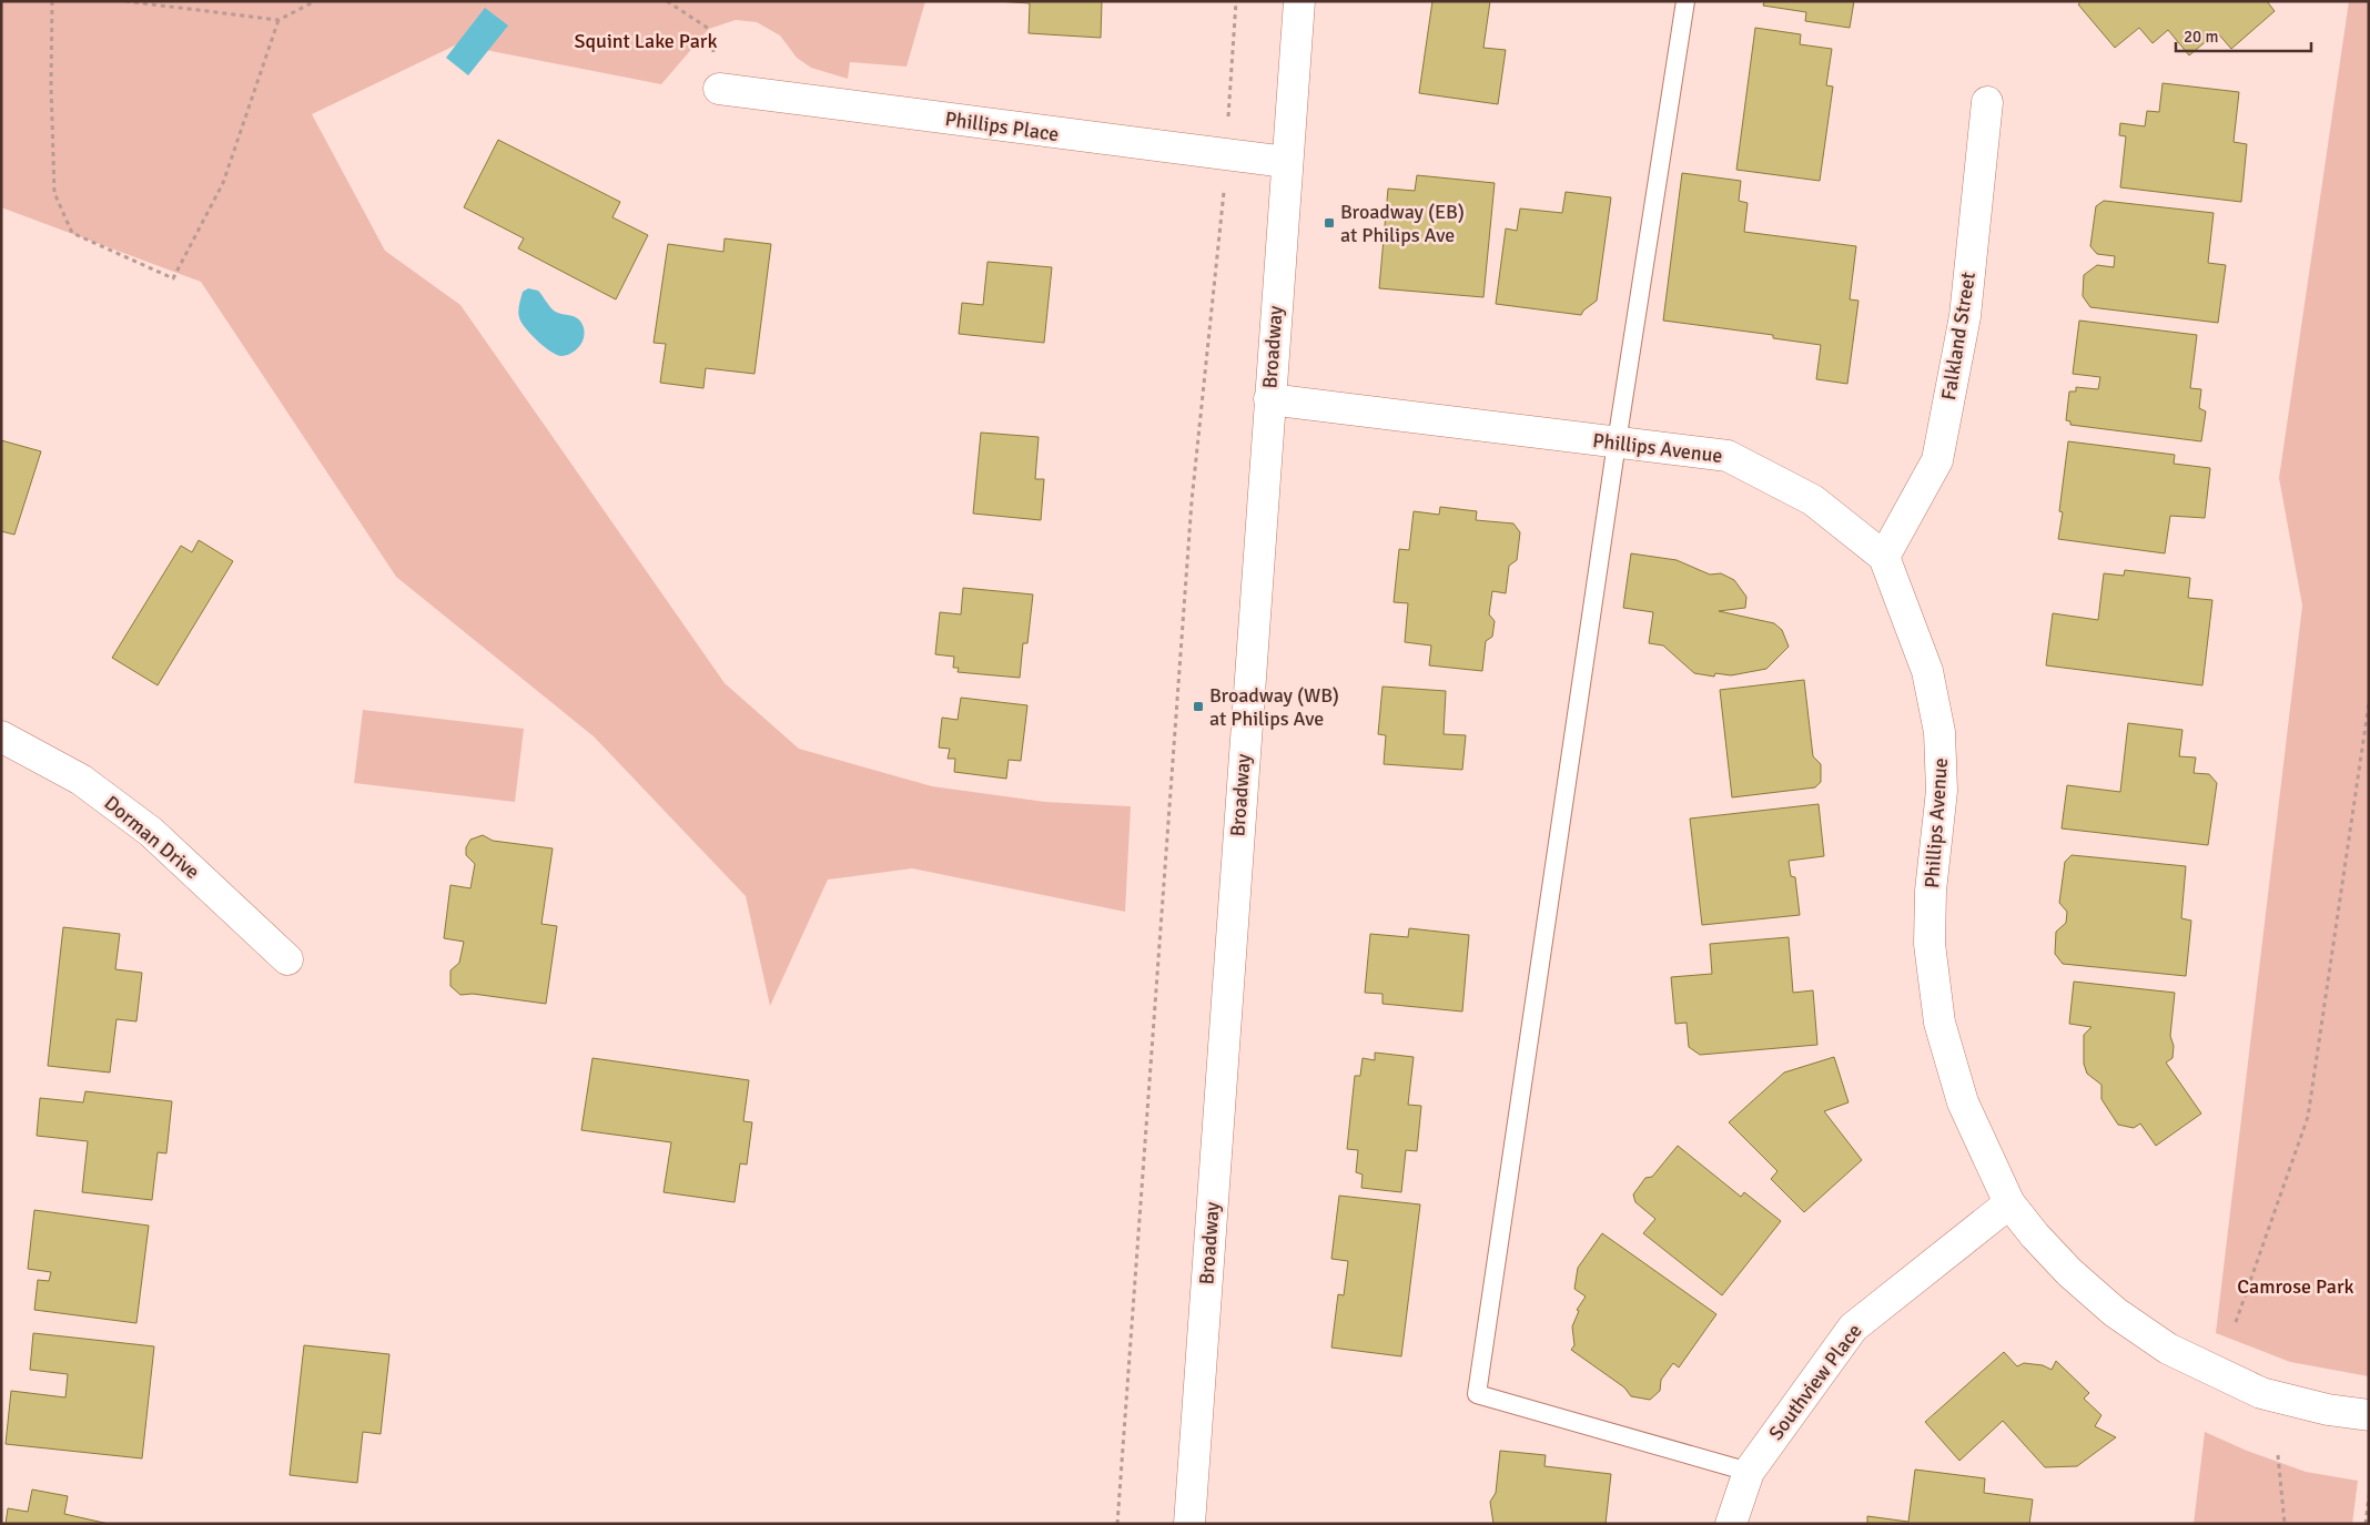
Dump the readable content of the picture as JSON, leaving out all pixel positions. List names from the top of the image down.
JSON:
{
  "streets": {
    "street": [
      "Phillips Place",
      "Falkland Street",
      "Broadway",
      "Phillips Avenue",
      "Dorman Drive",
      "Southview Place"
    ]
  },
  "crossings": [
    ["Phillips Place", "Broadway"],
    ["Falkland Street", "Phillips Avenue"],
    ["Broadway", "Phillips Avenue"],
    ["Phillips Avenue", "Southview Place"]
  ],
  "parks": ["Squint Lake Park", "Camrose Park"],
  "places": {
    "transit": ["Broadway (EB) at Philips Ave", "Broadway (WB) at Philips Ave"]
  },
  "scale_bar": "20 m"
}
